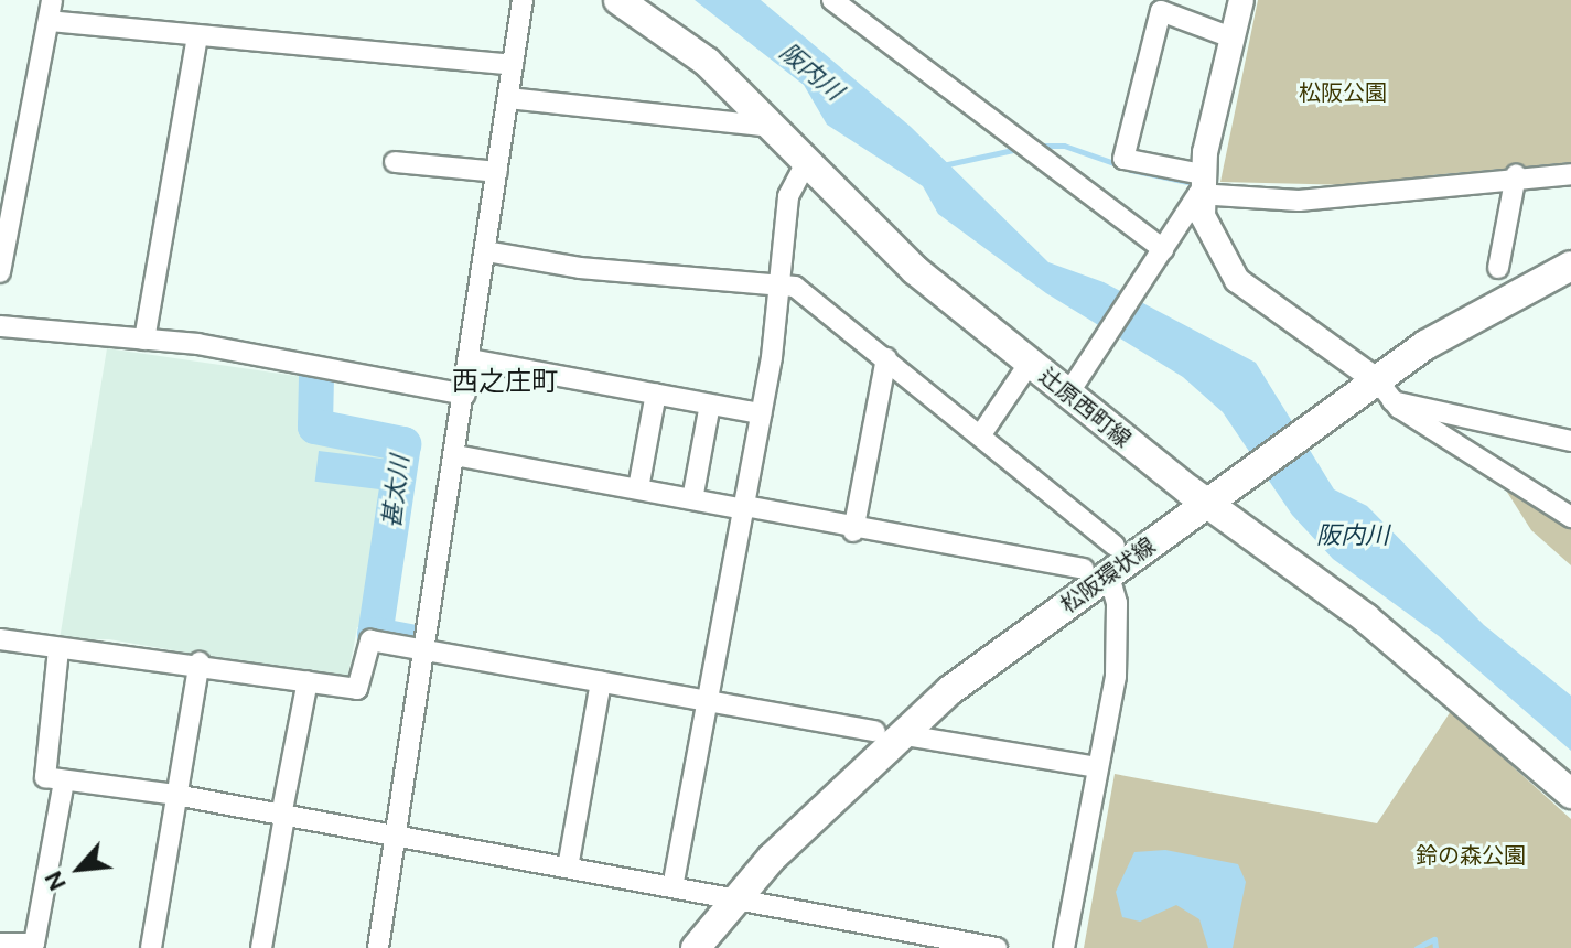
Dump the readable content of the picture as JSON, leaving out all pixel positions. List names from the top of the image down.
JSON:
{
  "streets": {
    "main road": ["辻原西町線", "松阪環状線"]
  },
  "crossings": [
    ["辻原西町線", "松阪環状線"]
  ],
  "districts": ["西之庄町"],
  "water": ["阪内川", "甚太川"],
  "parks": ["松阪公園", "鈴の森公園"],
  "north": "bottom left"
}
